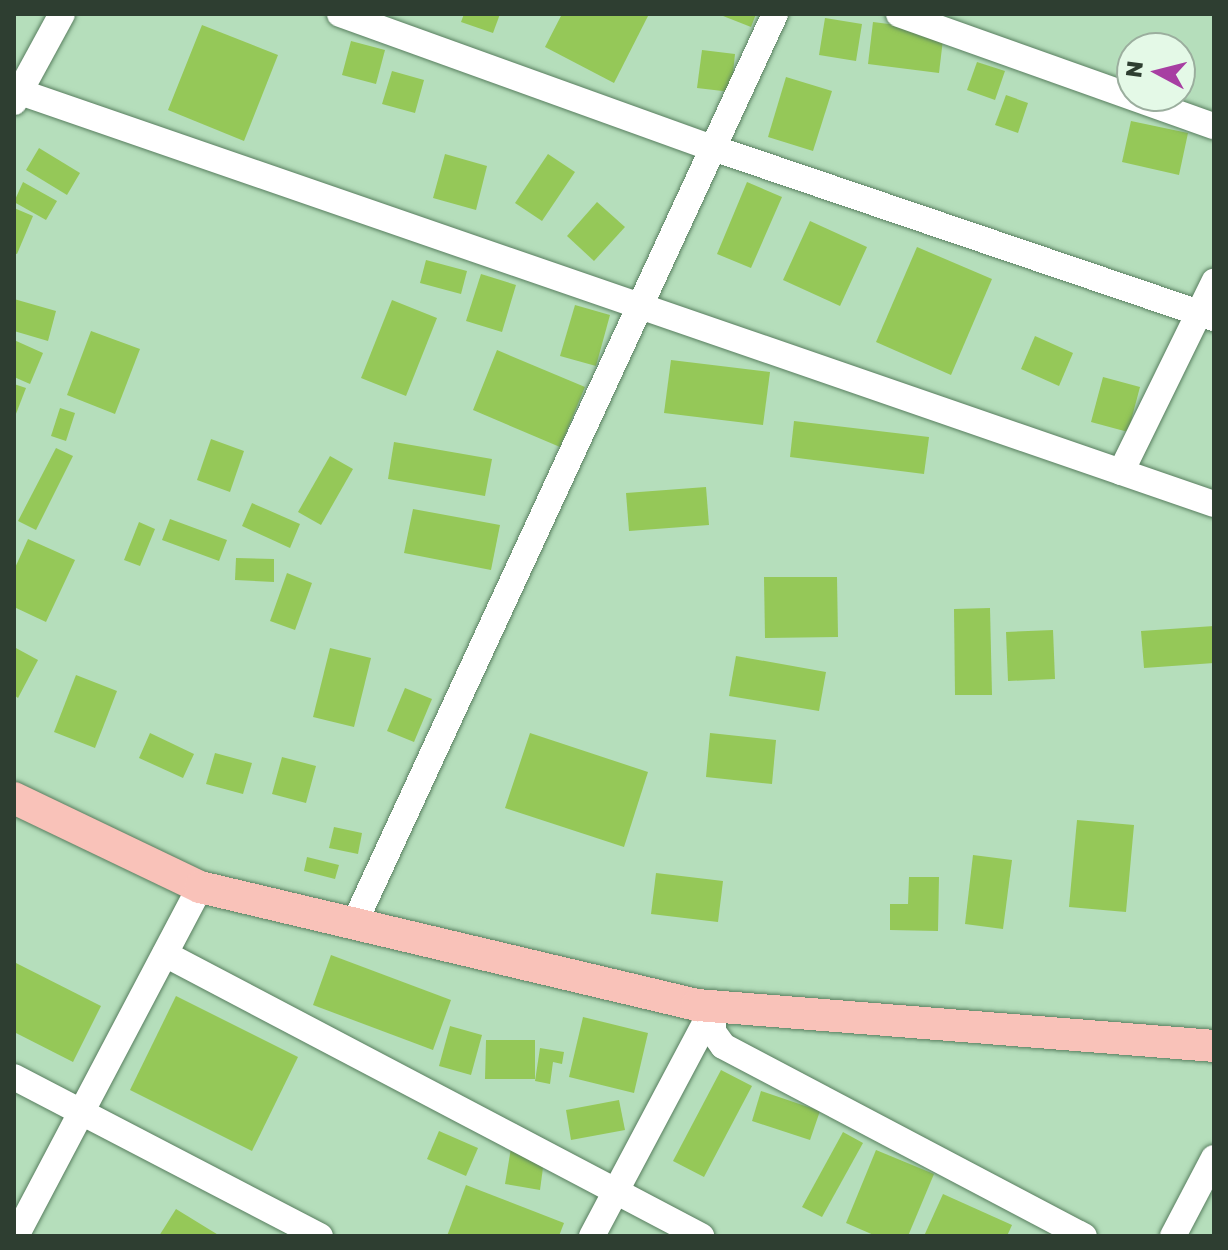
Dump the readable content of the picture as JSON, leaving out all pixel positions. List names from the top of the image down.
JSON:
{
  "north": "left"
}
